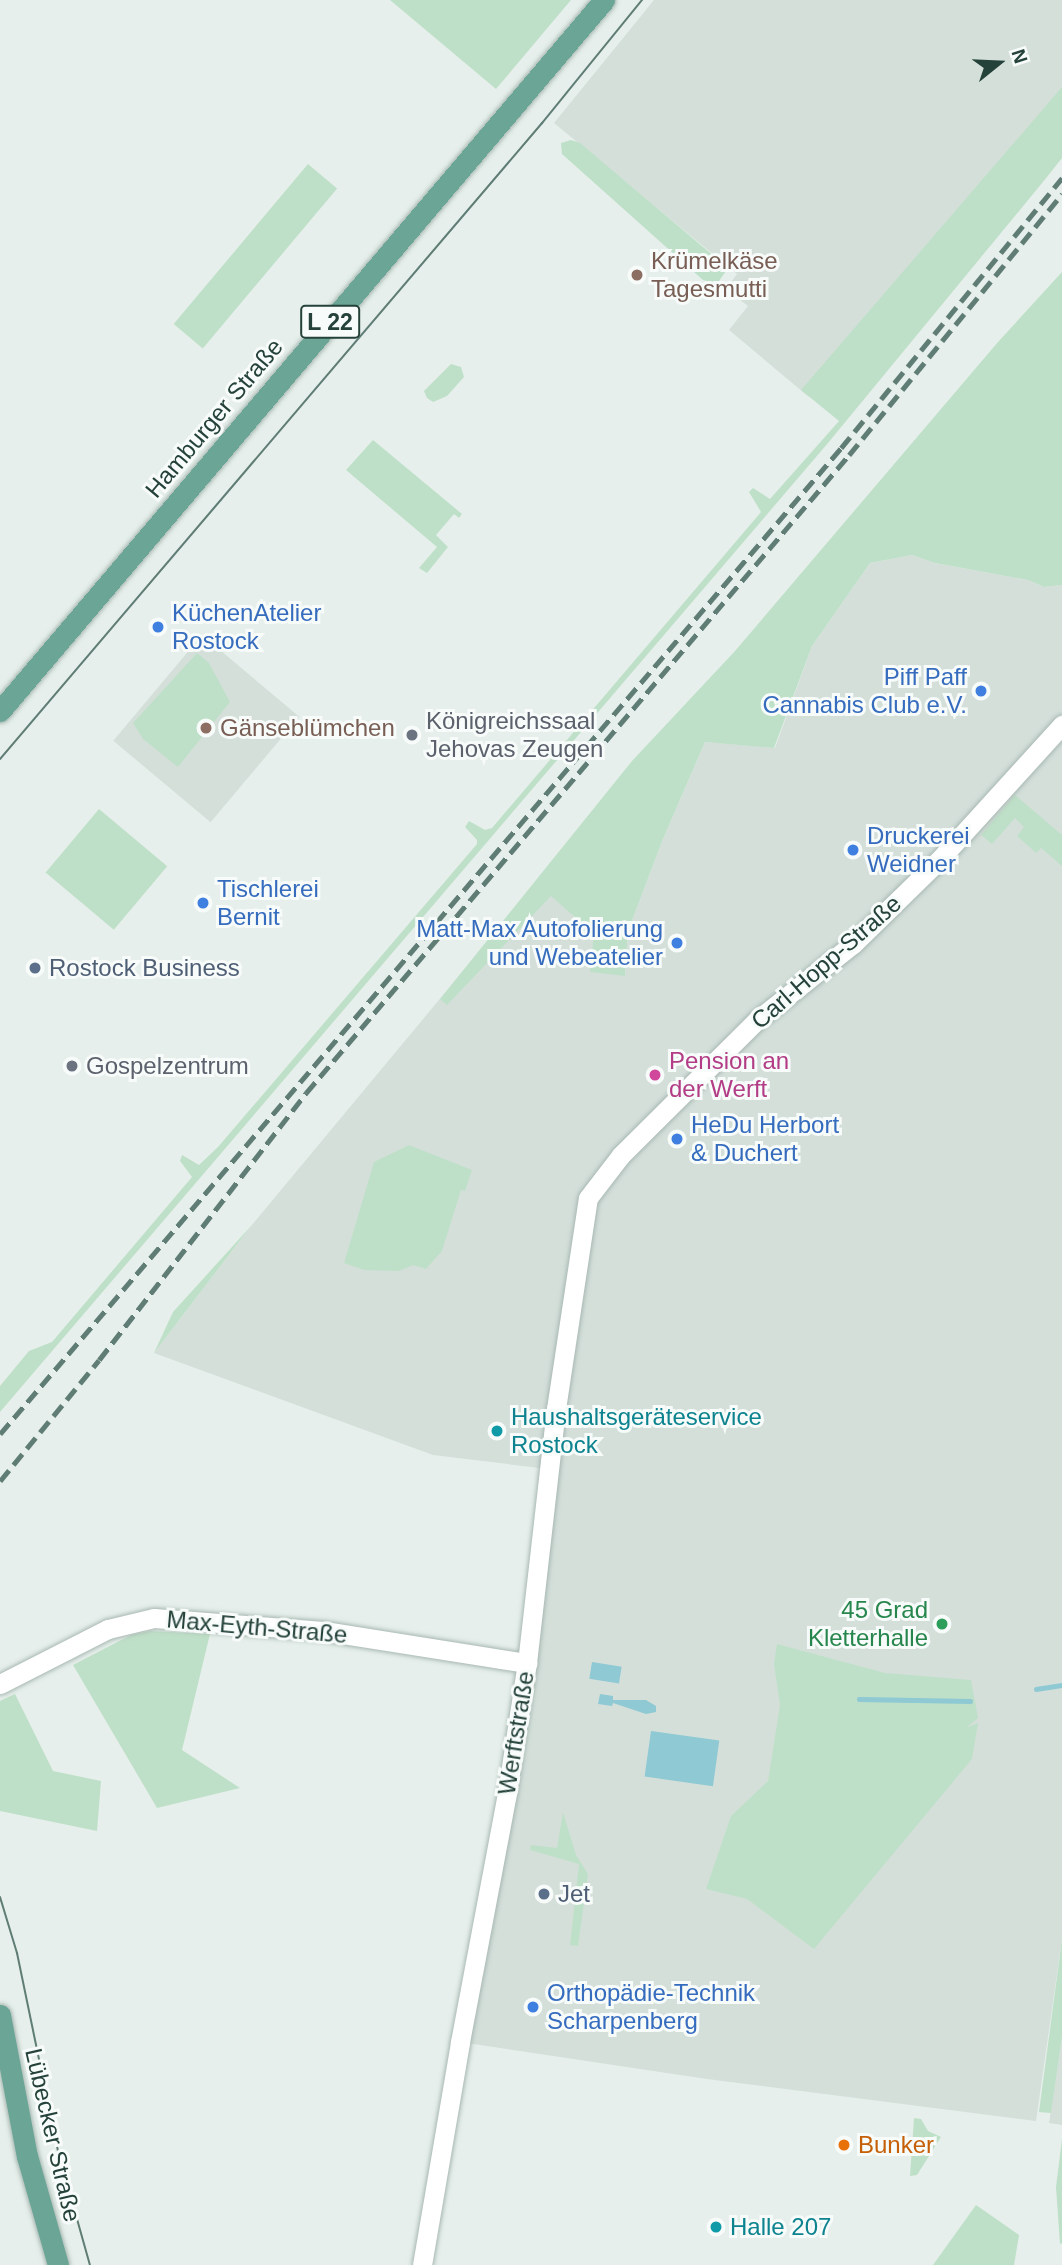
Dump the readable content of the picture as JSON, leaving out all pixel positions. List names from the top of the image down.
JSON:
{
  "streets": {
    "main road": ["L 22", "Hamburger Straße", "Lübecker Straße"],
    "street": ["Carl-Hopp-Straße", "Max-Eyth-Straße", "Werftstraße"]
  },
  "crossings": [
    ["Carl-Hopp-Straße", "Werftstraße"],
    ["Max-Eyth-Straße", "Werftstraße"]
  ],
  "places": [
    "Krümelkäse Tagesmutti",
    "KüchenAtelier Rostock",
    "Piff Paff Cannabis Club e.V.",
    "Gänseblümchen",
    "Königreichssaal Jehovas Zeugen",
    "Druckerei Weidner",
    "Tischlerei Bernit",
    "Matt-Max Autofolierung und Webeatelier",
    "Rostock Business",
    "Gospelzentrum",
    "Pension an der Werft",
    "HeDu Herbort & Duchert",
    "Haushaltsgeräteservice Rostock",
    "45 Grad Kletterhalle",
    "Jet",
    "Orthopädie-Technik Scharpenberg",
    "Bunker",
    "Halle 207"
  ],
  "north": "right"
}
